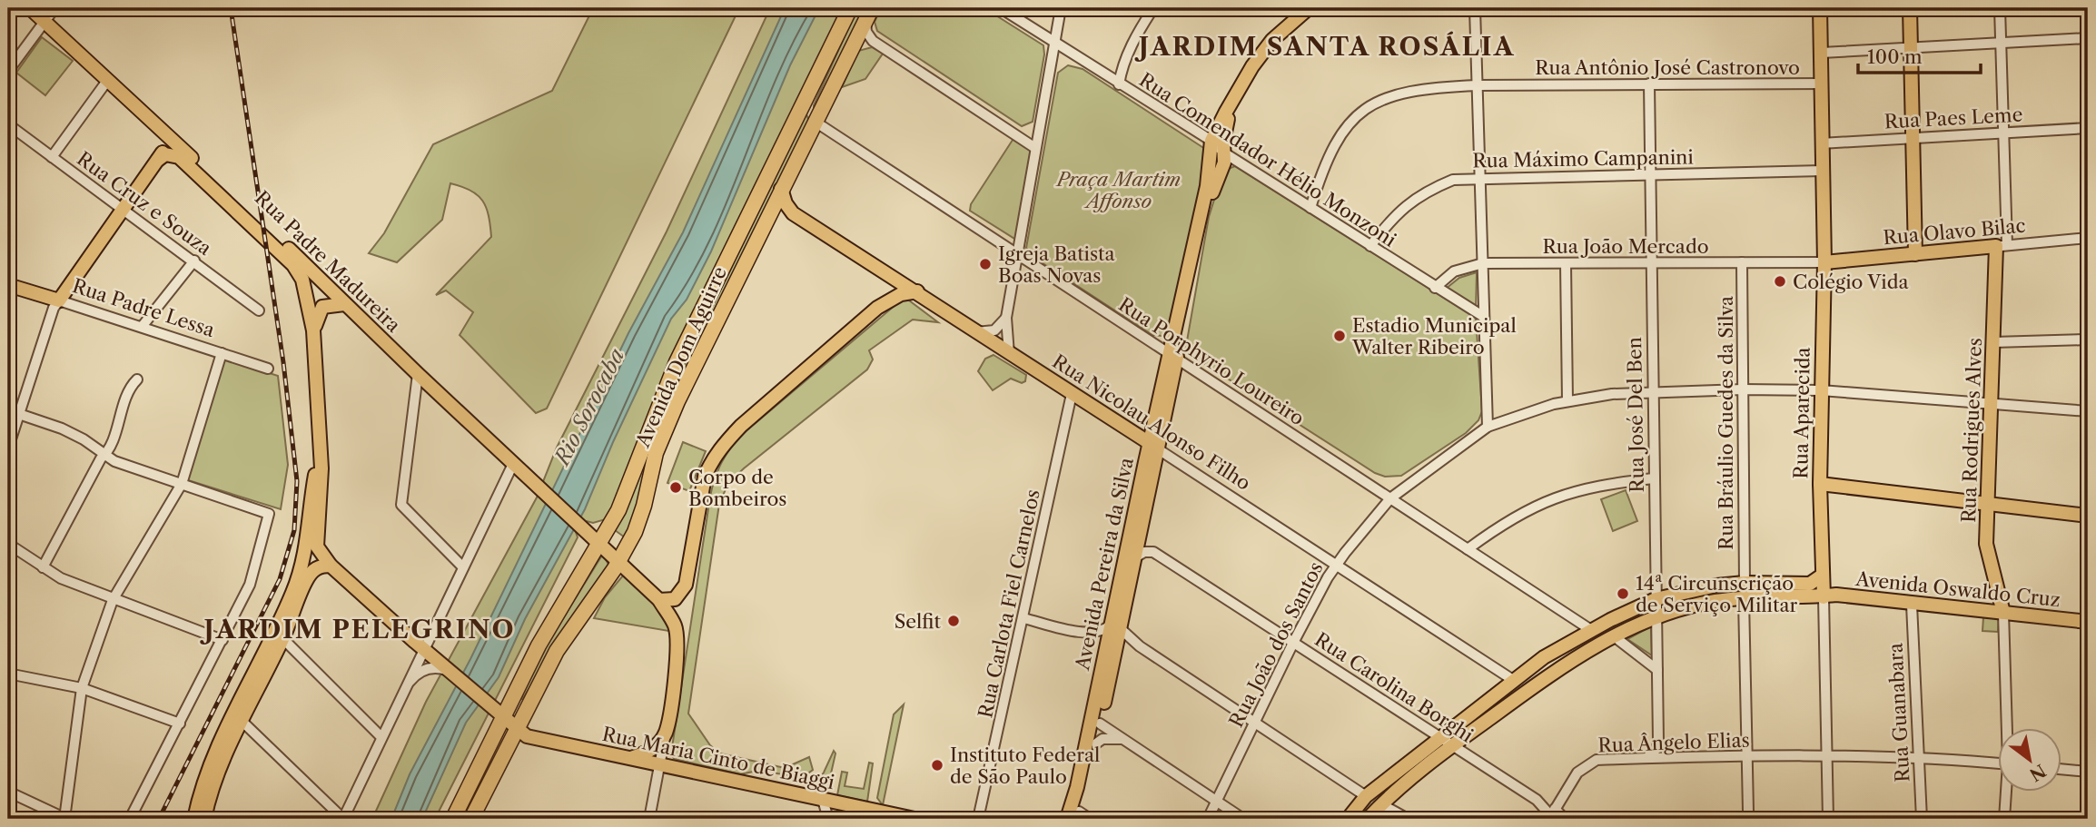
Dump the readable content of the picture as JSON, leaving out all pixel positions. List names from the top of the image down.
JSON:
{
  "streets": {
    "highway": ["Avenida Dom Aguirre"],
    "main road": [
      "Rua Olavo Bilac",
      "Rua Padre Madureira",
      "Rua Padre Lessa",
      "Rua Aparecida",
      "Rua Nicolau Alonso Filho",
      "Rua Rodrigues Alves",
      "Avenida Pereira da Silva",
      "Avenida Oswaldo Cruz",
      "Rua Maria Cinto de Biaggi"
    ],
    "street": [
      "Rua Antônio José Castronovo",
      "Rua Paes Leme",
      "Rua Máximo Campanini",
      "Rua Comendador Hélio Monzoni",
      "Rua Cruz e Souza",
      "Rua João Mercado",
      "Rua Porphyrio Loureiro",
      "Rua José Del Ben",
      "Rua Bráulio Guedes da Silva",
      "Rua Carlota Fiel Carnelos",
      "Rua João dos Santos",
      "Rua Carolina Borghi",
      "Rua Guanabara",
      "Rua Ângelo Elias"
    ]
  },
  "crossings": [
    ["Rua Antônio José Castronovo", "Rua Comendador Hélio Monzoni"],
    ["Rua Antônio José Castronovo", "Rua Aparecida"],
    ["Rua Antônio José Castronovo", "Rua José Del Ben"],
    ["Rua Paes Leme", "Rua Aparecida"],
    ["Rua Paes Leme", "Rua Rodrigues Alves"],
    ["Rua Máximo Campanini", "Rua Comendador Hélio Monzoni"],
    ["Rua Máximo Campanini", "Rua Aparecida"],
    ["Rua Máximo Campanini", "Rua José Del Ben"],
    ["Rua Comendador Hélio Monzoni", "Rua João Mercado"],
    ["Rua Comendador Hélio Monzoni", "Avenida Pereira da Silva"],
    ["Rua Olavo Bilac", "Rua João Mercado"],
    ["Rua Olavo Bilac", "Rua Aparecida"],
    ["Rua Olavo Bilac", "Rua Rodrigues Alves"],
    ["Rua João Mercado", "Rua Aparecida"],
    ["Rua João Mercado", "Rua José Del Ben"],
    ["Rua João Mercado", "Rua Bráulio Guedes da Silva"],
    ["Rua Padre Madureira", "Avenida Dom Aguirre"],
    ["Avenida Dom Aguirre", "Rua Porphyrio Loureiro"],
    ["Avenida Dom Aguirre", "Rua Nicolau Alonso Filho"],
    ["Avenida Dom Aguirre", "Rua Maria Cinto de Biaggi"],
    ["Rua Porphyrio Loureiro", "Avenida Pereira da Silva"],
    ["Rua Porphyrio Loureiro", "Rua João dos Santos"],
    ["Rua Aparecida", "Avenida Oswaldo Cruz"],
    ["Rua Aparecida", "Rua João dos Santos"],
    ["Rua Aparecida", "Rua Ângelo Elias"],
    ["Rua José Del Ben", "Avenida Oswaldo Cruz"],
    ["Rua José Del Ben", "Rua João dos Santos"],
    ["Rua Nicolau Alonso Filho", "Avenida Pereira da Silva"],
    ["Rua Nicolau Alonso Filho", "Rua Carlota Fiel Carnelos"],
    ["Rua Nicolau Alonso Filho", "Rua João dos Santos"],
    ["Rua Bráulio Guedes da Silva", "Rua João dos Santos"],
    ["Rua Rodrigues Alves", "Avenida Oswaldo Cruz"],
    ["Rua Rodrigues Alves", "Rua João dos Santos"],
    ["Avenida Pereira da Silva", "Rua Carolina Borghi"],
    ["Avenida Oswaldo Cruz", "Rua Carolina Borghi"],
    ["Avenida Oswaldo Cruz", "Rua Guanabara"],
    ["Rua João dos Santos", "Rua Carolina Borghi"],
    ["Rua Carolina Borghi", "Rua Ângelo Elias"],
    ["Rua Guanabara", "Rua Ângelo Elias"]
  ],
  "districts": ["JARDIM SANTA ROSÁLIA", "JARDIM PELEGRINO"],
  "water": ["Rio Sorocaba"],
  "parks": ["Praça Martim Affonso"],
  "places": [
    "Igreja Batista Boas Novas",
    "Colégio Vida",
    "Estadio Municipal Walter Ribeiro",
    "Corpo de Bombeiros",
    "14ª Circunscrição de Serviço Militar",
    "Selfit",
    "Instituto Federal de São Paulo"
  ],
  "scale_bar": "100 m",
  "north": "bottom right"
}
